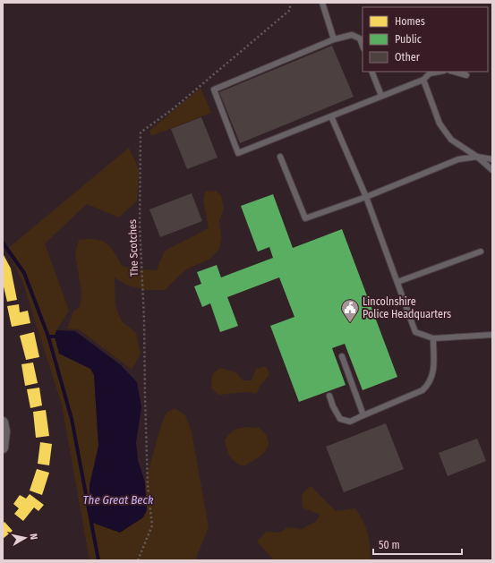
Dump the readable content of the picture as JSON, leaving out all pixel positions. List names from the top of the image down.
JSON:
{
  "streets": {
    "path": ["The Scotches"]
  },
  "water": ["The Great Beck"],
  "places": {
    "public building": ["Lincolnshire Police Headquarters"]
  },
  "legend": ["Homes", "Public", "Other"],
  "scale_bar": "50 m",
  "north": "right"
}
